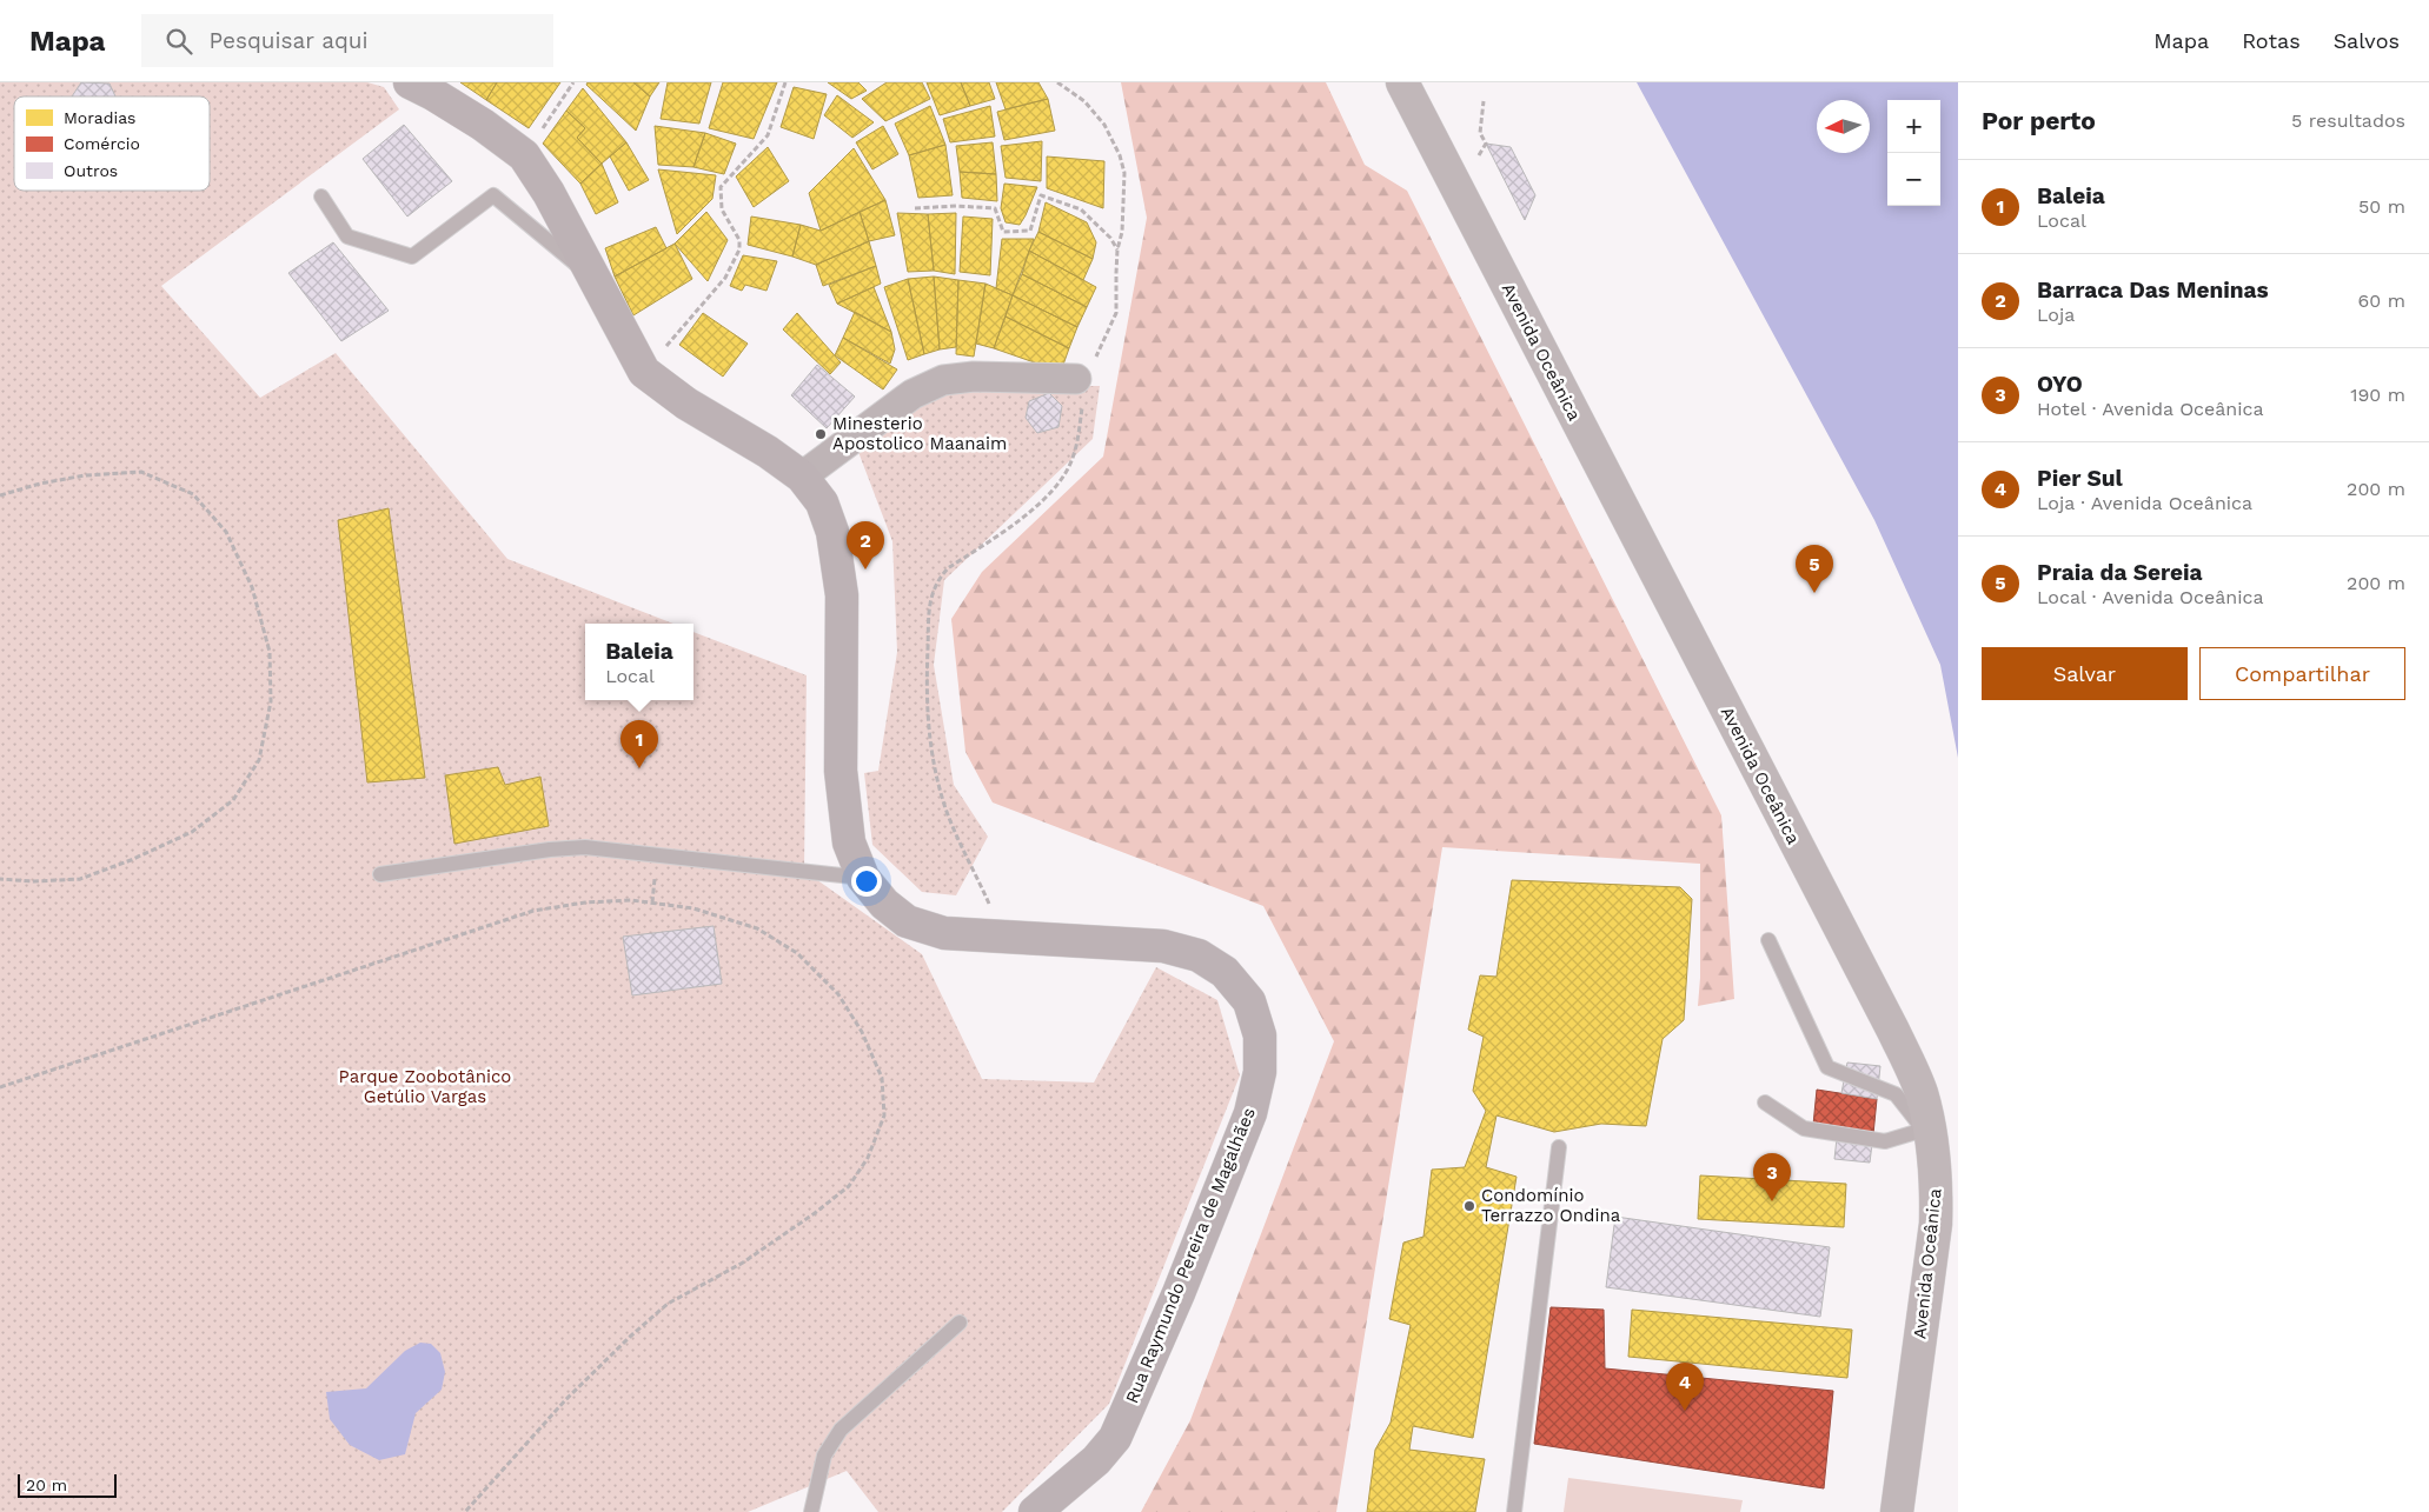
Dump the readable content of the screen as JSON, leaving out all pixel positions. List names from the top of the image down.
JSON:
{
  "streets": {
    "main road": ["Avenida Oceânica"],
    "street": ["Rua Raymundo Pereira de Magalhães"]
  },
  "parks": ["Parque Zoobotânico Getúlio Vargas"],
  "places": ["Minesterio Apostolico Maanaim", "Condomínio Terrazzo Ondina"],
  "legend": ["Moradias", "Comércio", "Outros"],
  "scale_bar": "20 m",
  "north": "left",
  "page": {
    "header": "Mapa",
    "search": "Pesquisar aqui",
    "nav": ["Mapa", "Rotas", "Salvos"],
    "heading": ["Por perto", "5 resultados"],
    "map_buttons": ["+", "−"],
    "list": [
      {
        "mark": "1",
        "name": "Baleia",
        "note": "Local",
        "value": "50 m"
      },
      {
        "mark": "2",
        "name": "Barraca Das Meninas",
        "note": "Loja",
        "value": "60 m"
      },
      {
        "mark": "3",
        "name": "OYO",
        "note": "Hotel · Avenida Oceânica",
        "value": "190 m"
      },
      {
        "mark": "4",
        "name": "Pier Sul",
        "note": "Loja · Avenida Oceânica",
        "value": "200 m"
      },
      {
        "mark": "5",
        "name": "Praia da Sereia",
        "note": "Local · Avenida Oceânica",
        "value": "200 m"
      }
    ],
    "pins": [
      "2",
      "5",
      "1",
      "3",
      "4"
    ],
    "popup": ["Baleia", "Local"],
    "buttons": ["Salvar", "Compartilhar"],
    "scale": "20 m"
  }
}
